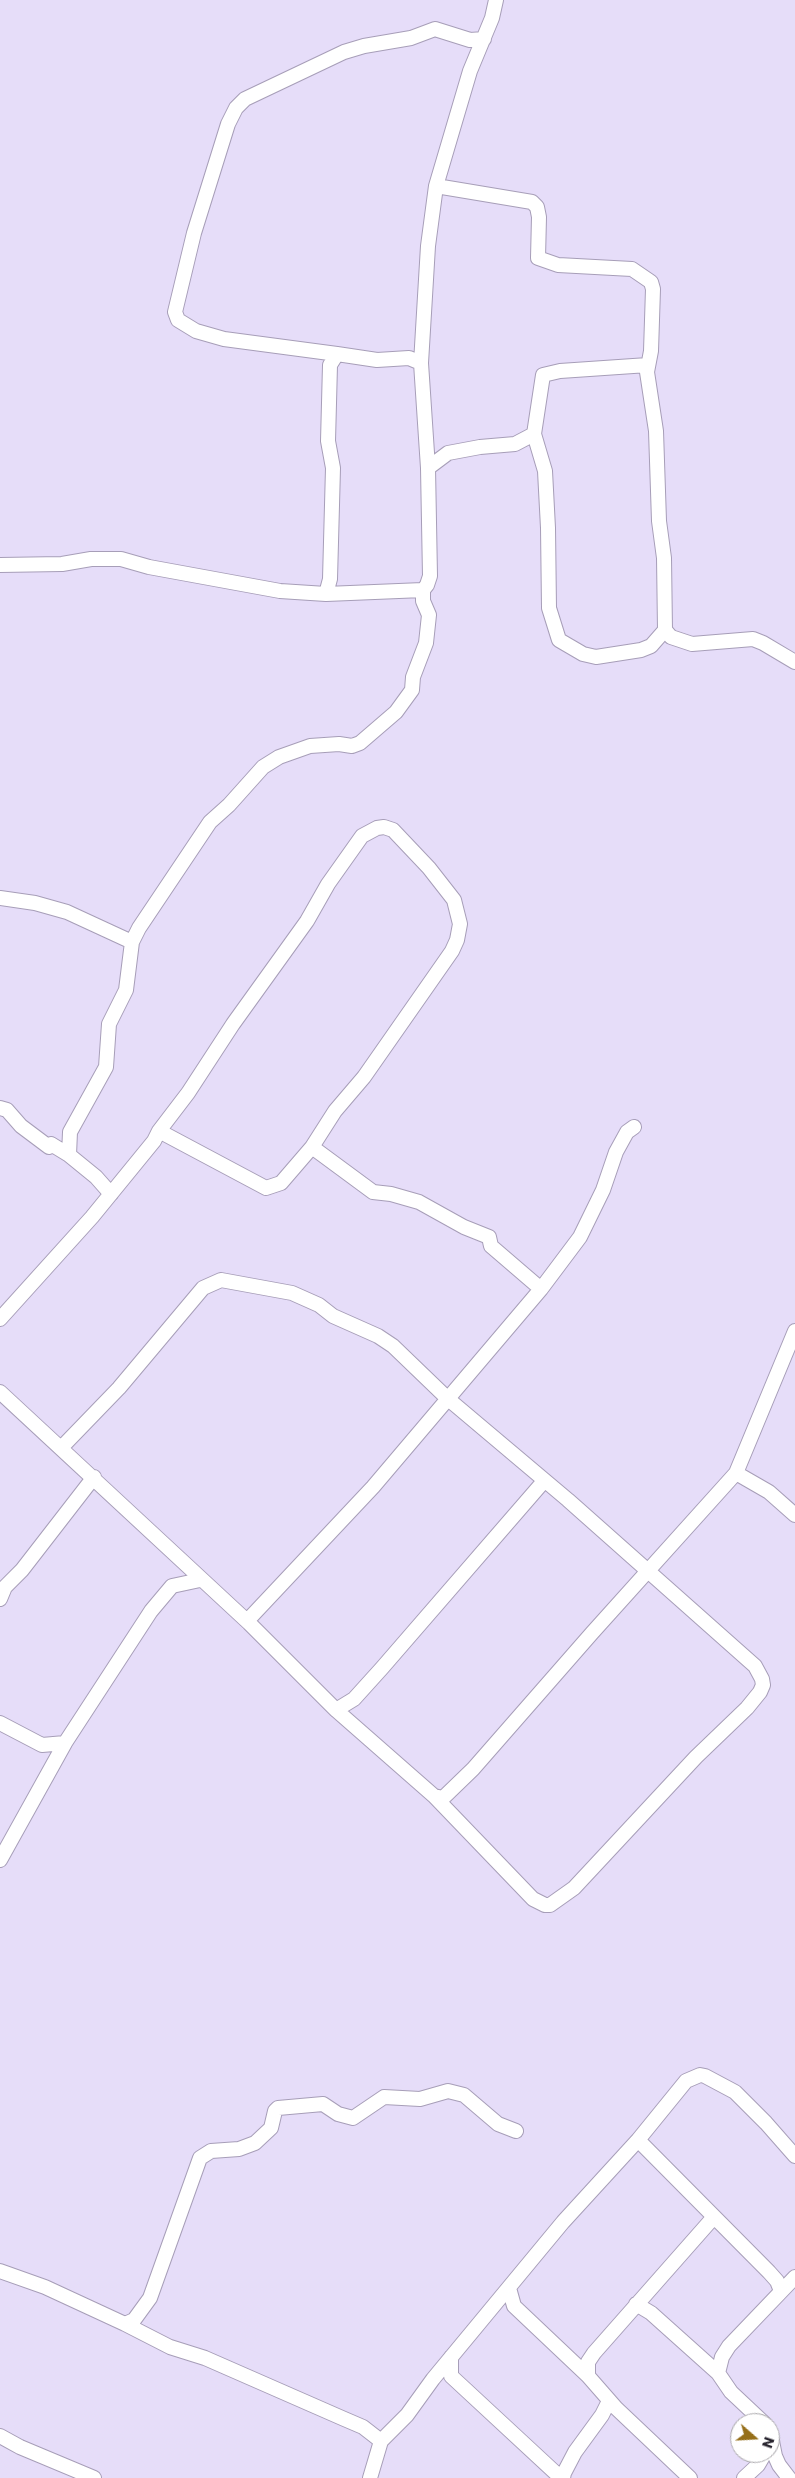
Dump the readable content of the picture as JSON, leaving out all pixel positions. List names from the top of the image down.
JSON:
{
  "north": "right"
}
